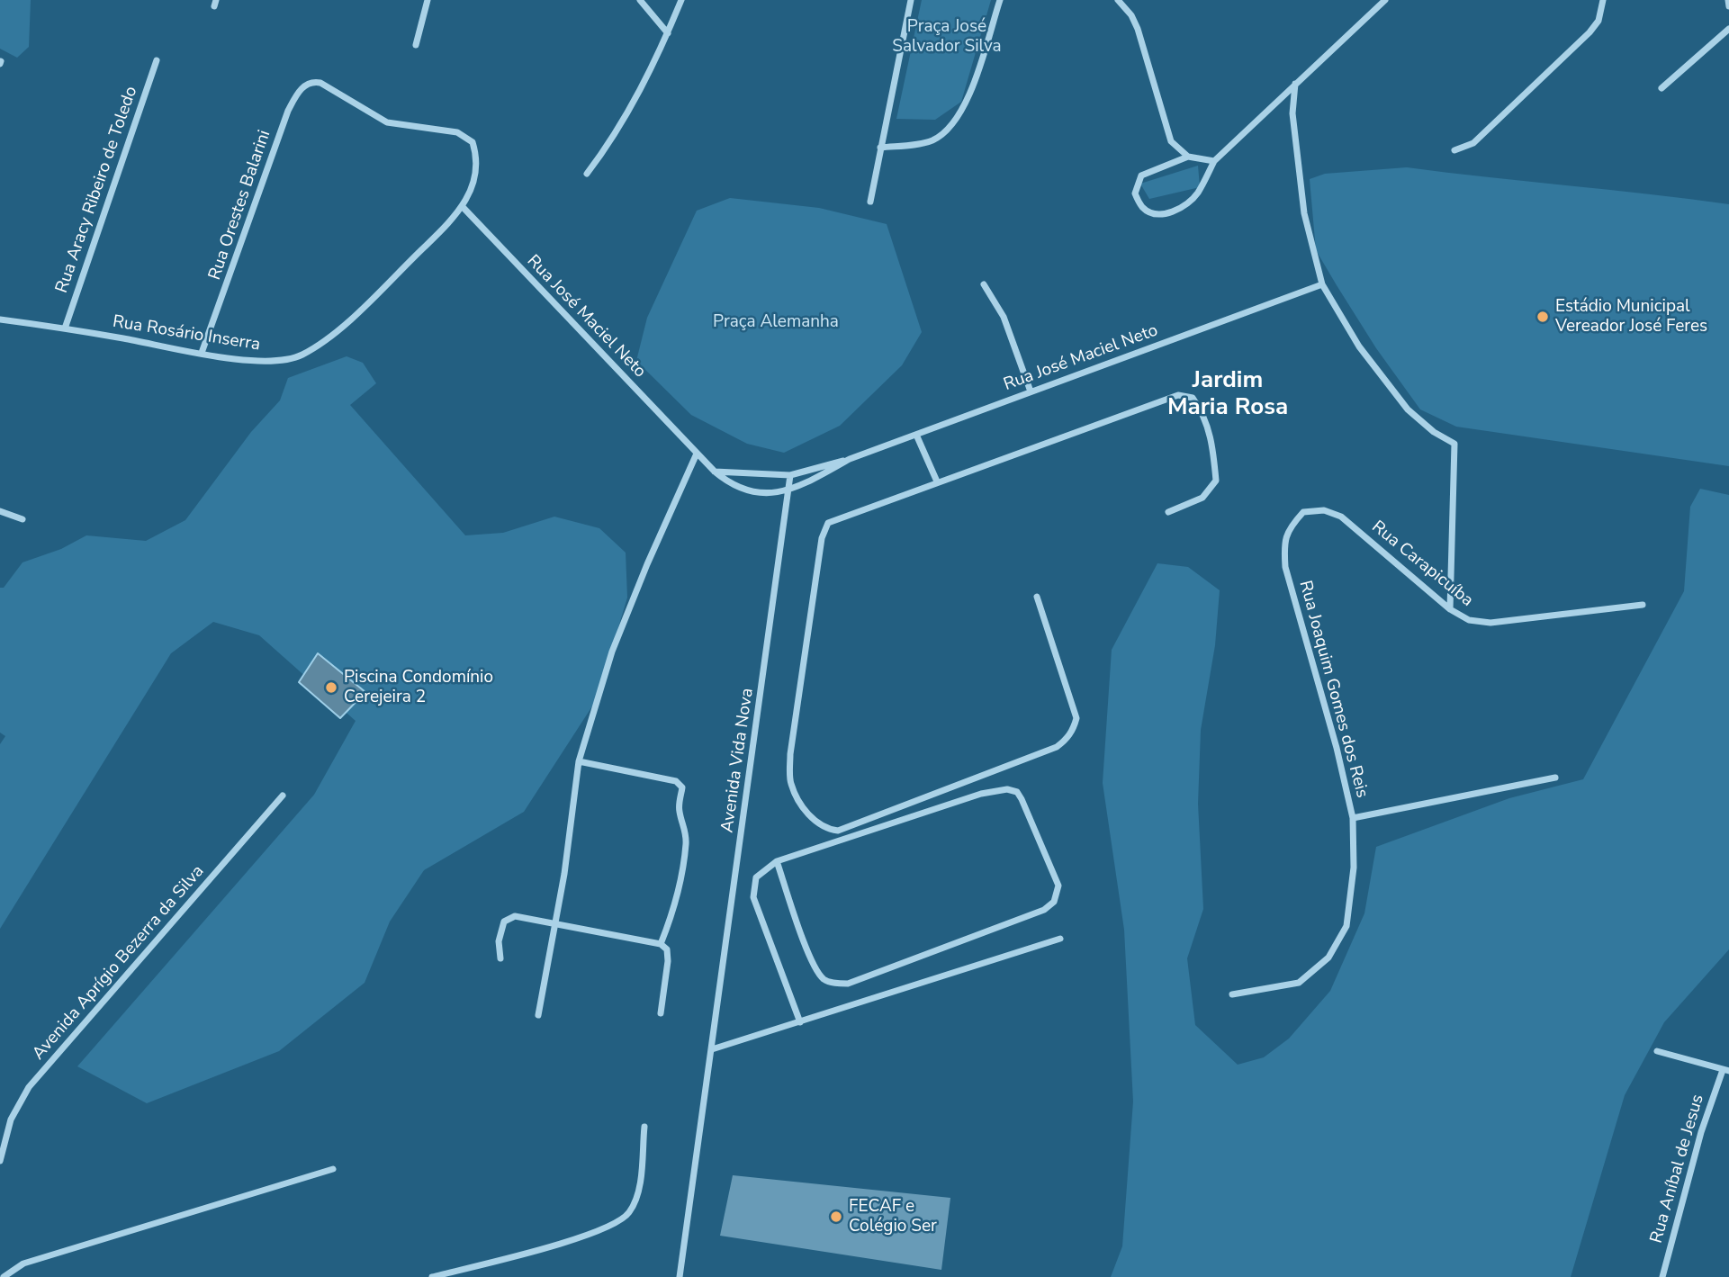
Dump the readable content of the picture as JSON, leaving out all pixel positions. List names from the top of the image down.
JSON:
{
  "streets": {
    "street": [
      "Rua Aracy Ribeiro de Toledo",
      "Rua Orestes Balarini",
      "Rua José Maciel Neto",
      "Rua Rosário Inserra",
      "Rua Carapicuíba",
      "Rua Joaquim Gomes dos Reis",
      "Avenida Vida Nova",
      "Avenida Aprígio Bezerra da Silva",
      "Rua Aníbal de Jesus"
    ]
  },
  "crossings": [
    ["Rua Aracy Ribeiro de Toledo", "Rua Rosário Inserra"],
    ["Rua Orestes Balarini", "Rua José Maciel Neto"],
    ["Rua Orestes Balarini", "Rua Rosário Inserra"],
    ["Rua José Maciel Neto", "Rua Rosário Inserra"],
    ["Rua José Maciel Neto", "Avenida Vida Nova"],
    ["Rua Carapicuíba", "Rua Joaquim Gomes dos Reis"]
  ],
  "districts": ["Jardim Maria Rosa"],
  "parks": ["Praça José Salvador Silva", "Praça Alemanha"],
  "places": ["Estádio Municipal Vereador José Feres", "Piscina Condomínio Cerejeira 2", "FECAF e Colégio Ser"]
}
